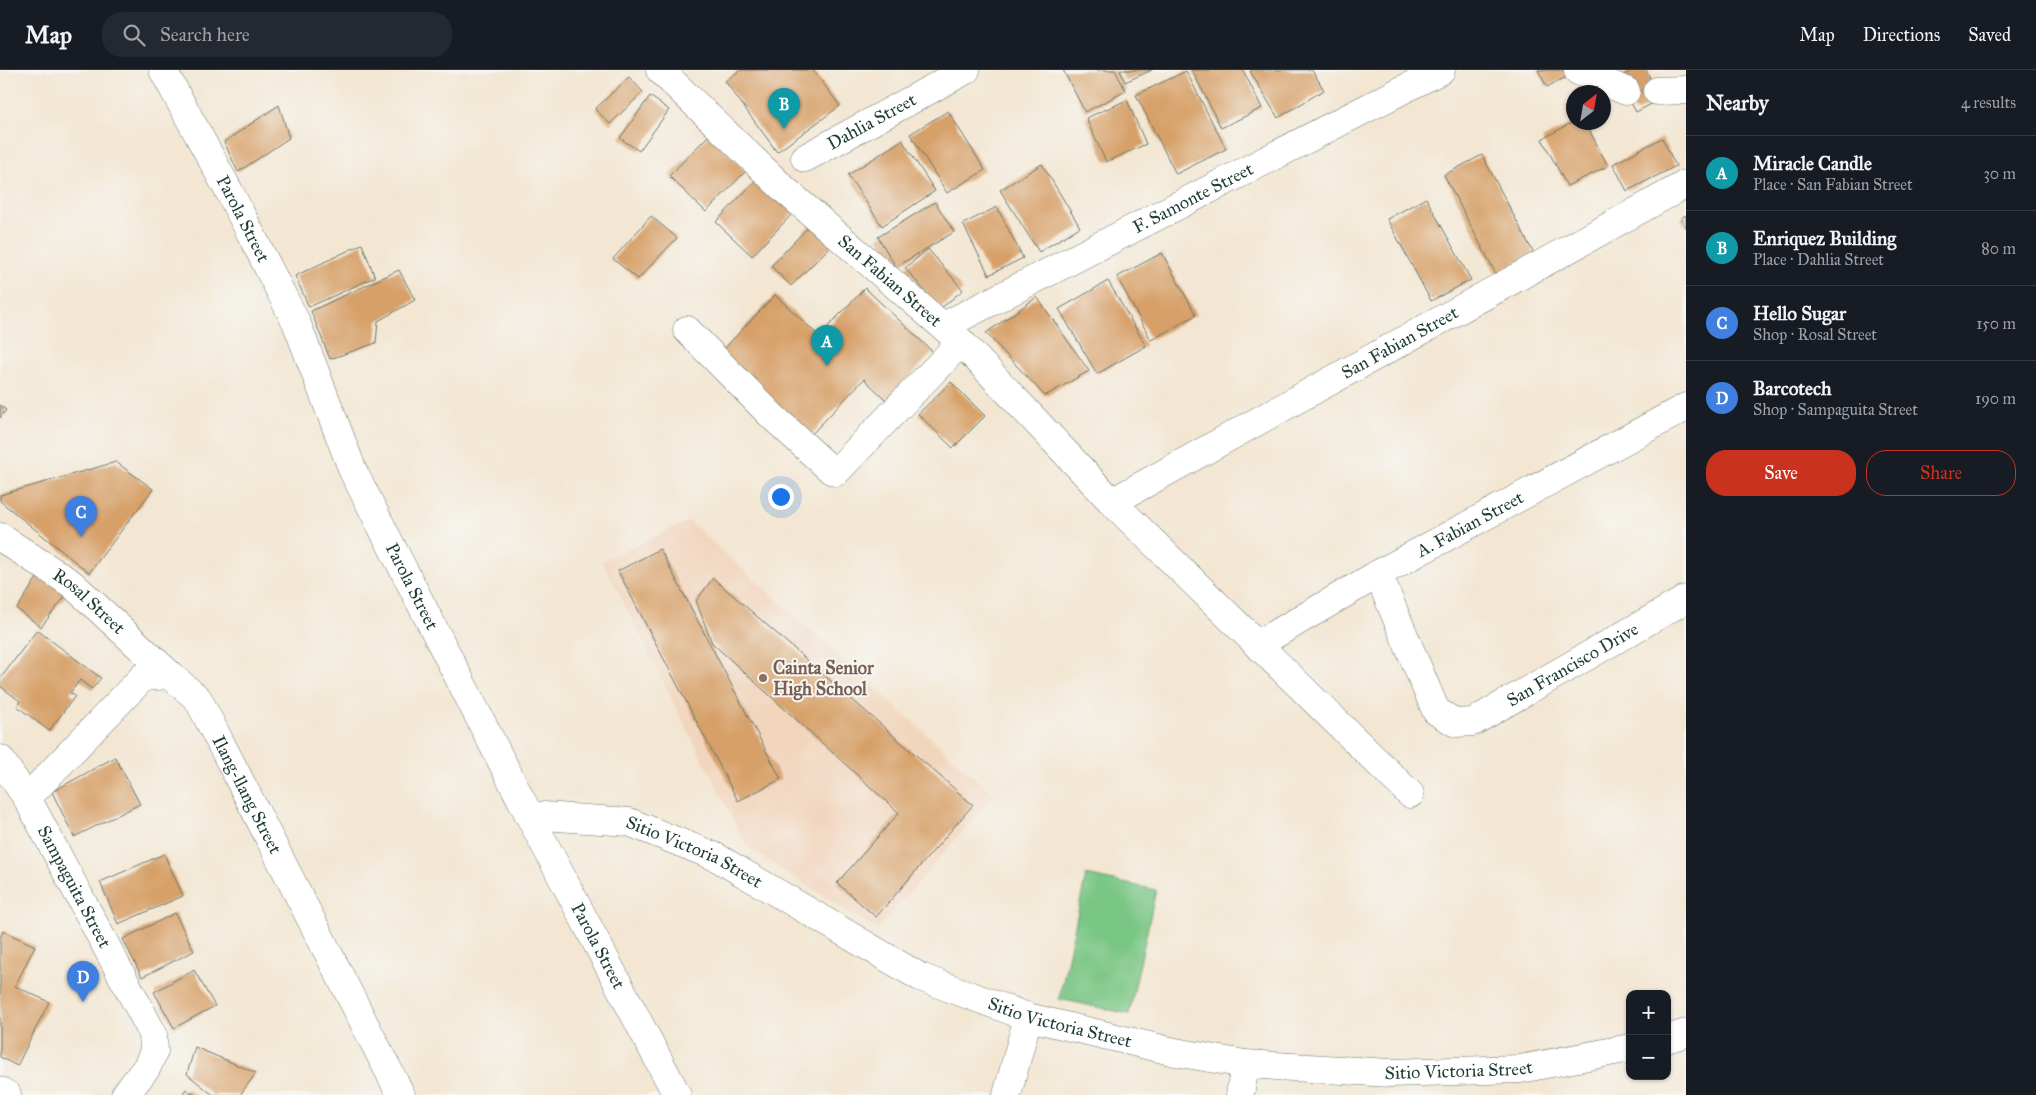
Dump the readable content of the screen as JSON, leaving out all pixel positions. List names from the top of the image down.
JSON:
{
  "streets": {
    "street": [
      "Dahlia Street",
      "F. Samonte Street",
      "Parola Street",
      "San Fabian Street",
      "A. Fabian Street",
      "Rosal Street",
      "San Francisco Drive",
      "Ilang-llang Street",
      "Sitio Victoria Street",
      "Sampaguita Street"
    ]
  },
  "crossings": [
    ["F. Samonte Street", "San Fabian Street"],
    ["Parola Street", "Sitio Victoria Street"],
    ["San Fabian Street", "A. Fabian Street"],
    ["A. Fabian Street", "San Francisco Drive"],
    ["Rosal Street", "Ilang-llang Street"]
  ],
  "places": ["Cainta Senior High School"],
  "north": "top right",
  "page": {
    "header": "Map",
    "search": "Search here",
    "nav": ["Map", "Directions", "Saved"],
    "heading": ["Nearby", "4 results"],
    "pins": [
      "B",
      "A",
      "C",
      "D"
    ],
    "list": [
      {
        "mark": "A",
        "name": "Miracle Candle",
        "note": "Place · San Fabian Street",
        "value": "30 m"
      },
      {
        "mark": "B",
        "name": "Enriquez Building",
        "note": "Place · Dahlia Street",
        "value": "80 m"
      },
      {
        "mark": "C",
        "name": "Hello Sugar",
        "note": "Shop · Rosal Street",
        "value": "150 m"
      },
      {
        "mark": "D",
        "name": "Barcotech",
        "note": "Shop · Sampaguita Street",
        "value": "190 m"
      }
    ],
    "buttons": ["Save", "Share"],
    "map_buttons": ["+", "−"]
  }
}
